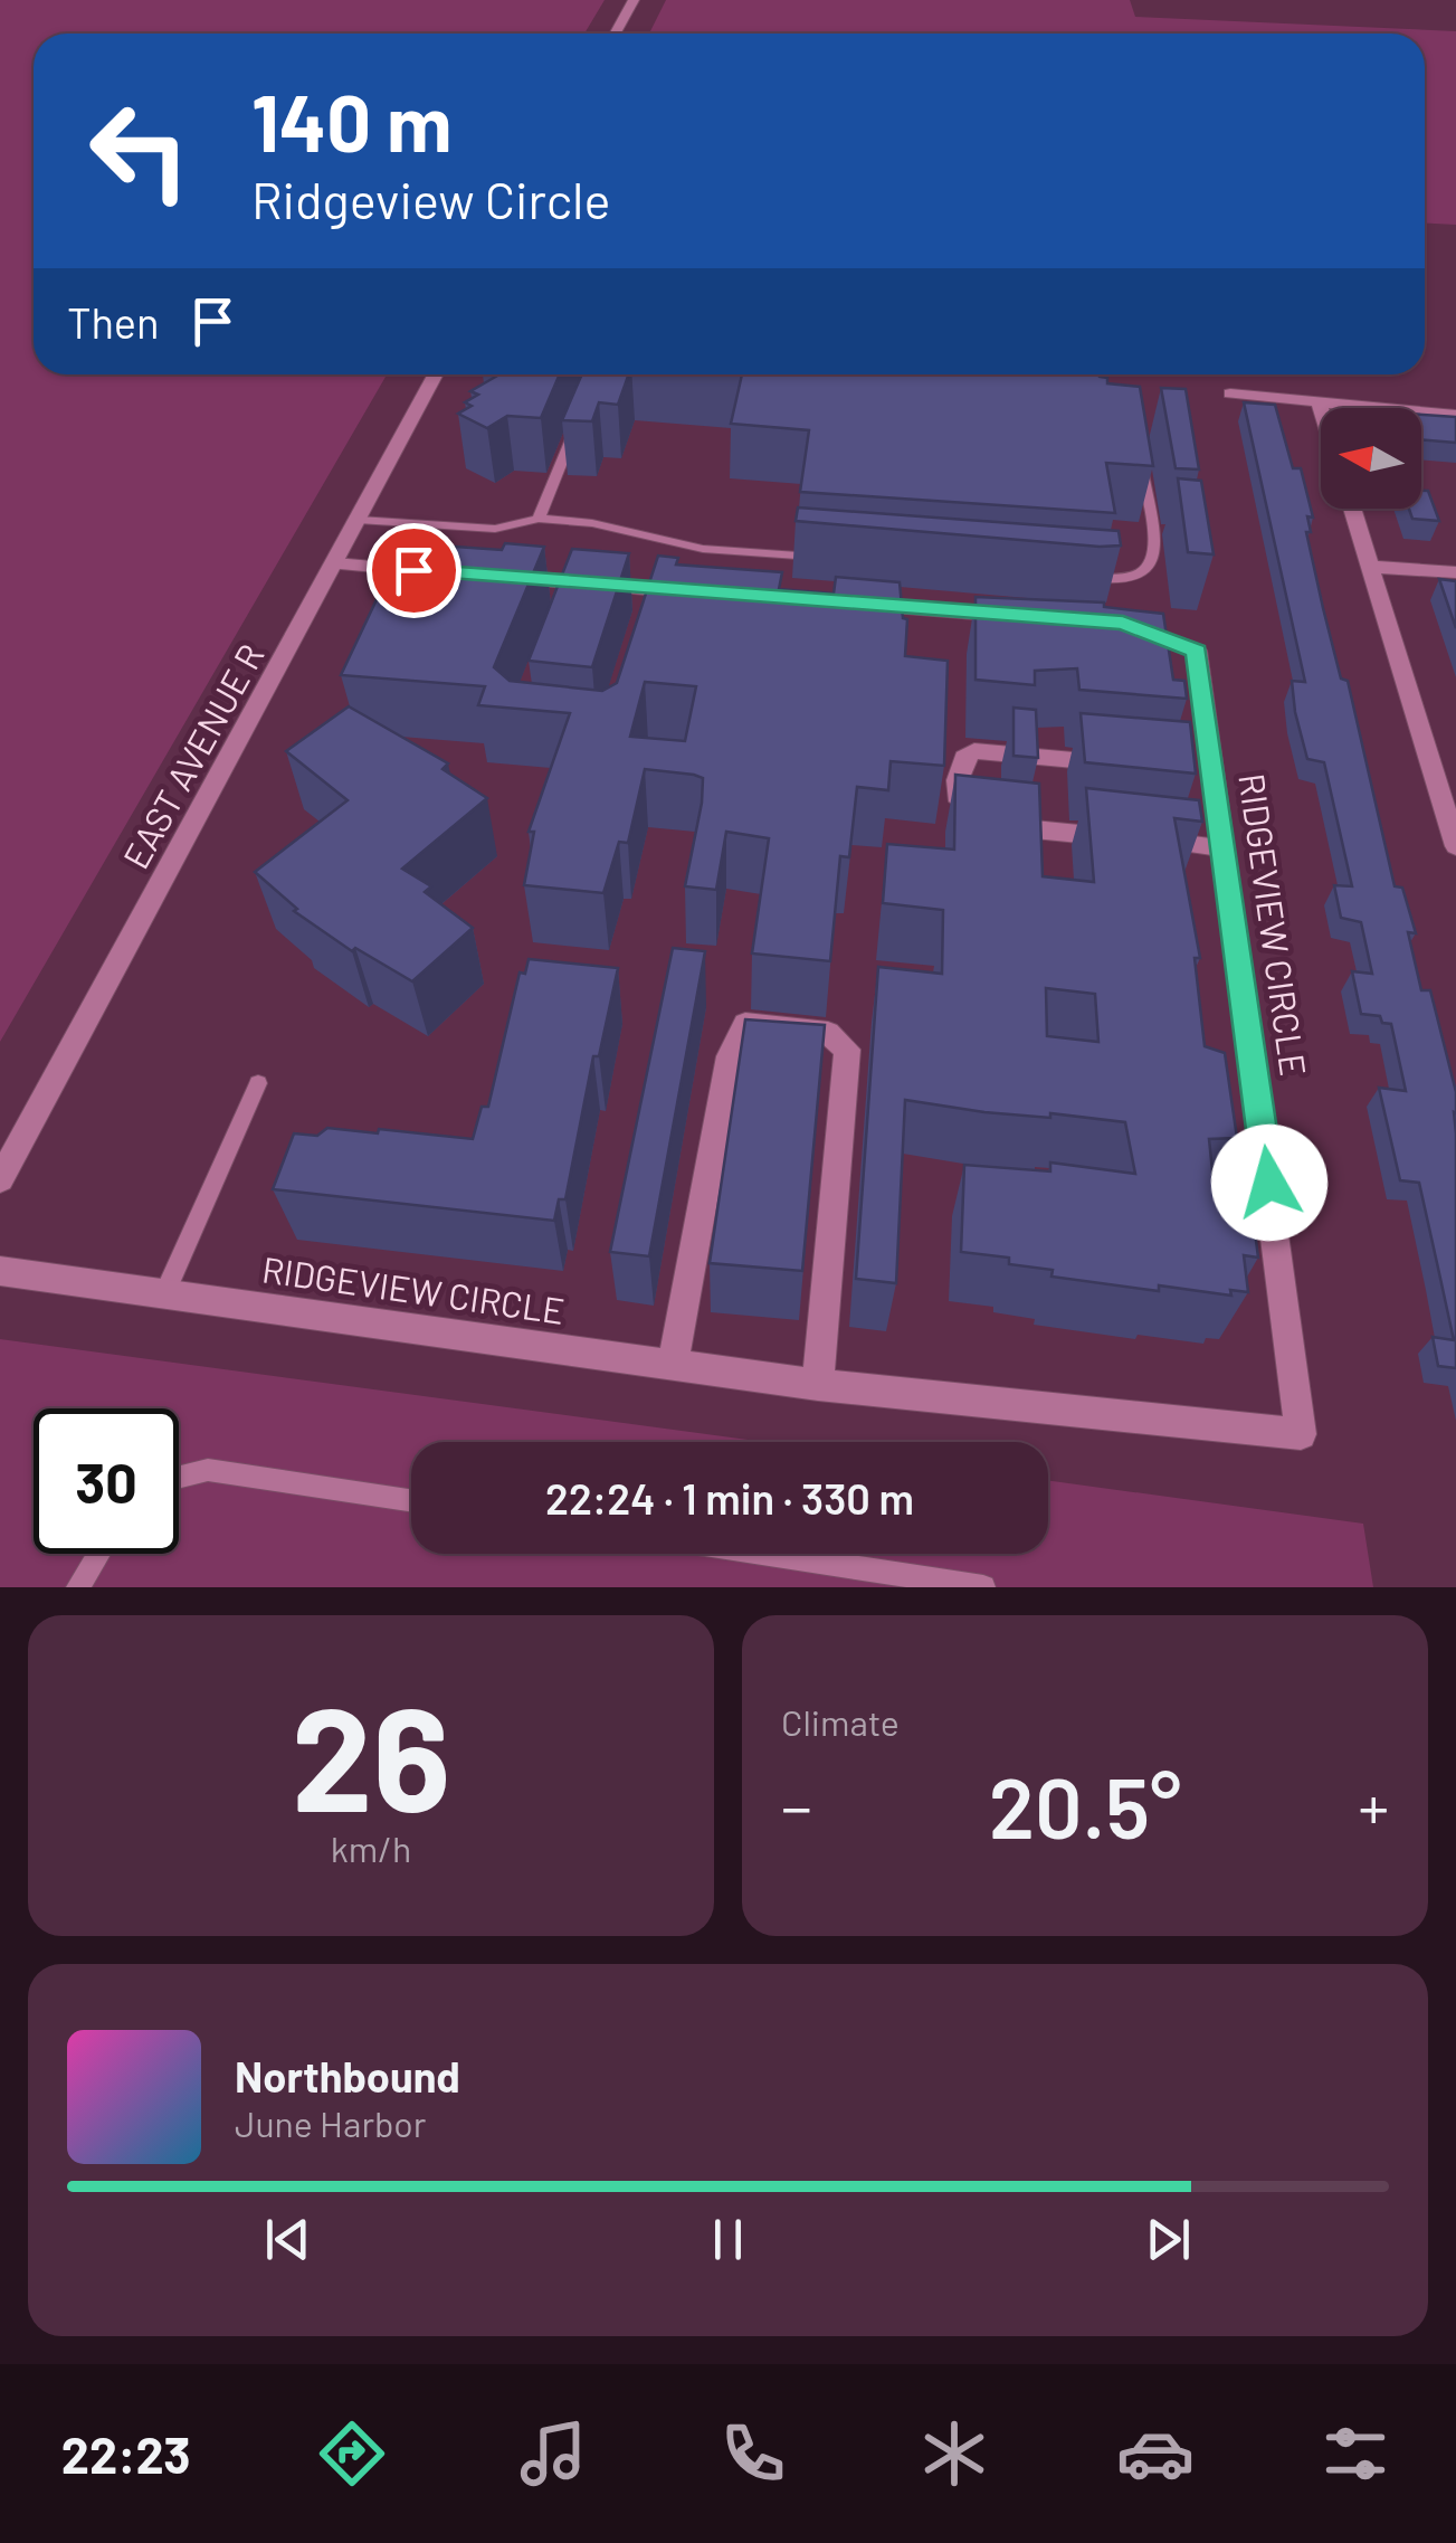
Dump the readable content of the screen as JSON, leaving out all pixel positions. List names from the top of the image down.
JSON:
{
  "streets": {
    "street": ["EAST AVENUE R", "RIDGEVIEW CIRCLE"]
  },
  "north": "left",
  "page": {
    "turn": ["140 m", "Ridgeview Circle"],
    "then": "Then",
    "limit": "30",
    "trip": "22:24 · 1 min · 330 m",
    "tile": [
      ["26", "km/h"],
      "Climate"
    ],
    "heat": ["−", "20.5°", "+"],
    "song": ["Northbound", "June Harbor"],
    "tabs": "22:23"
  }
}
